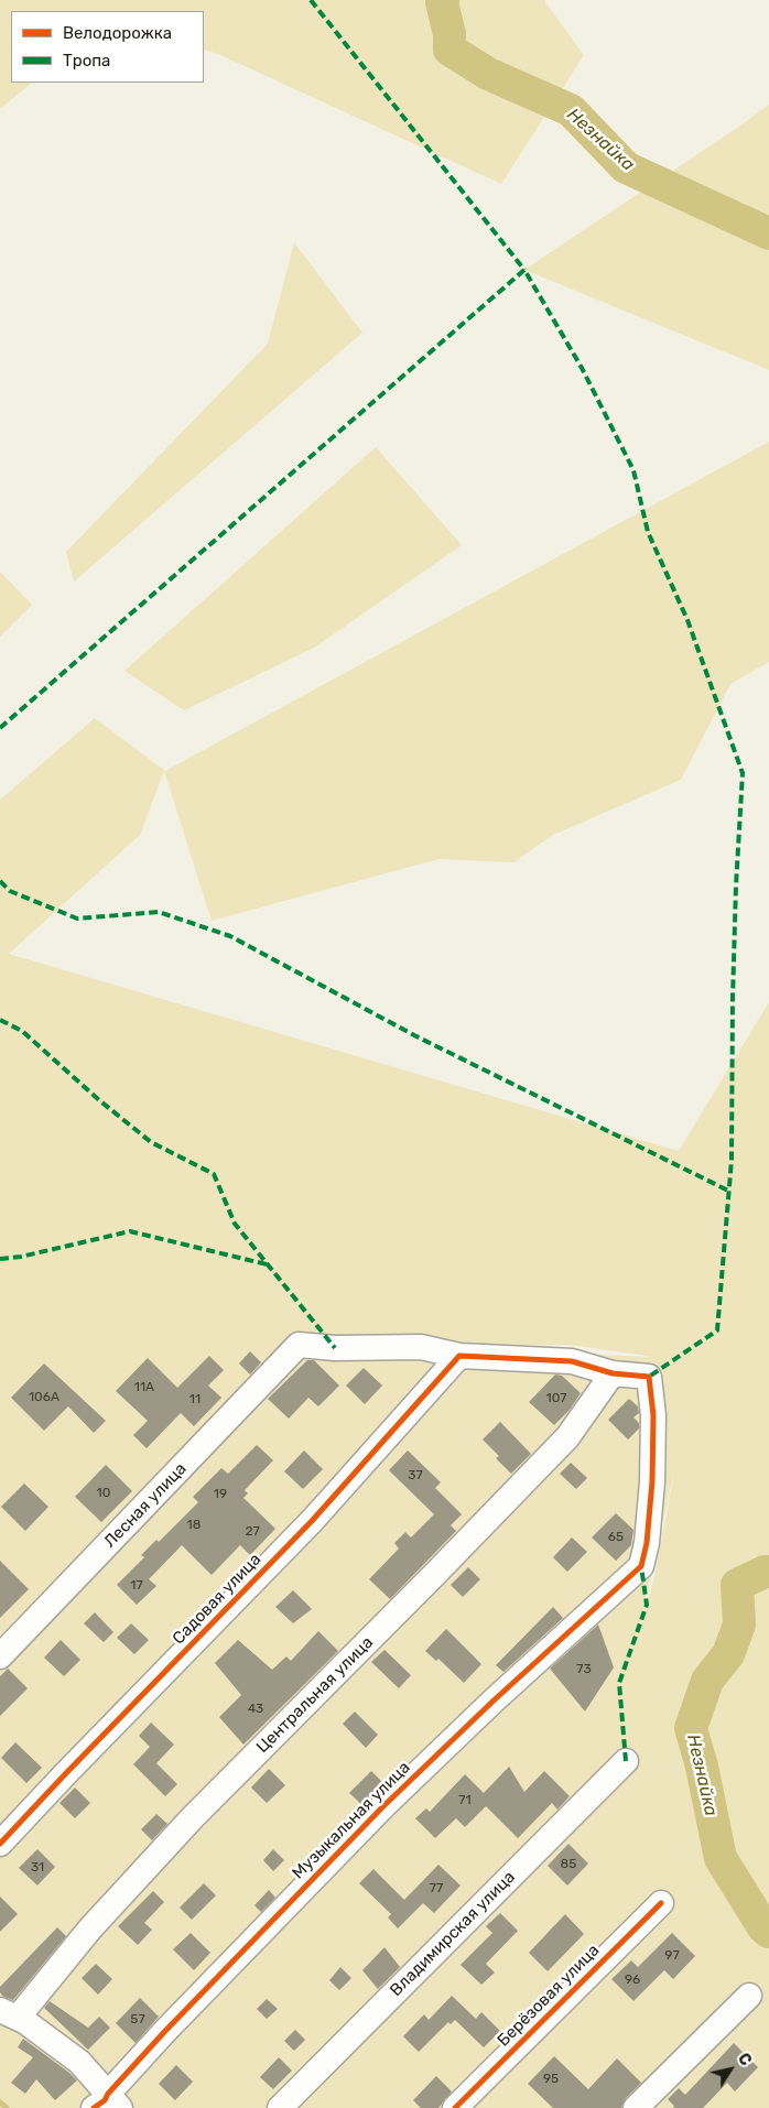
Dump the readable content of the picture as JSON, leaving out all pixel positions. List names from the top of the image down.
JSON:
{
  "streets": {
    "street": [
      "Лесная улица",
      "Садовая улица",
      "Центральная улица",
      "Музыкальная улица",
      "Владимирская улица",
      "Берёзовая улица"
    ]
  },
  "crossings": [
    ["Лесная улица", "Садовая улица"],
    ["Центральная улица", "Музыкальная улица"]
  ],
  "water": ["Незнайка"],
  "house_numbers": [
    "11А",
    "106А",
    "107",
    "11",
    "37",
    "10",
    "19",
    "18",
    "27",
    "65",
    "17",
    "73",
    "43",
    "71",
    "85",
    "31",
    "77",
    "97",
    "96",
    "57",
    "95"
  ],
  "legend": ["Велодорожка", "Тропа"],
  "north": "top right"
}
